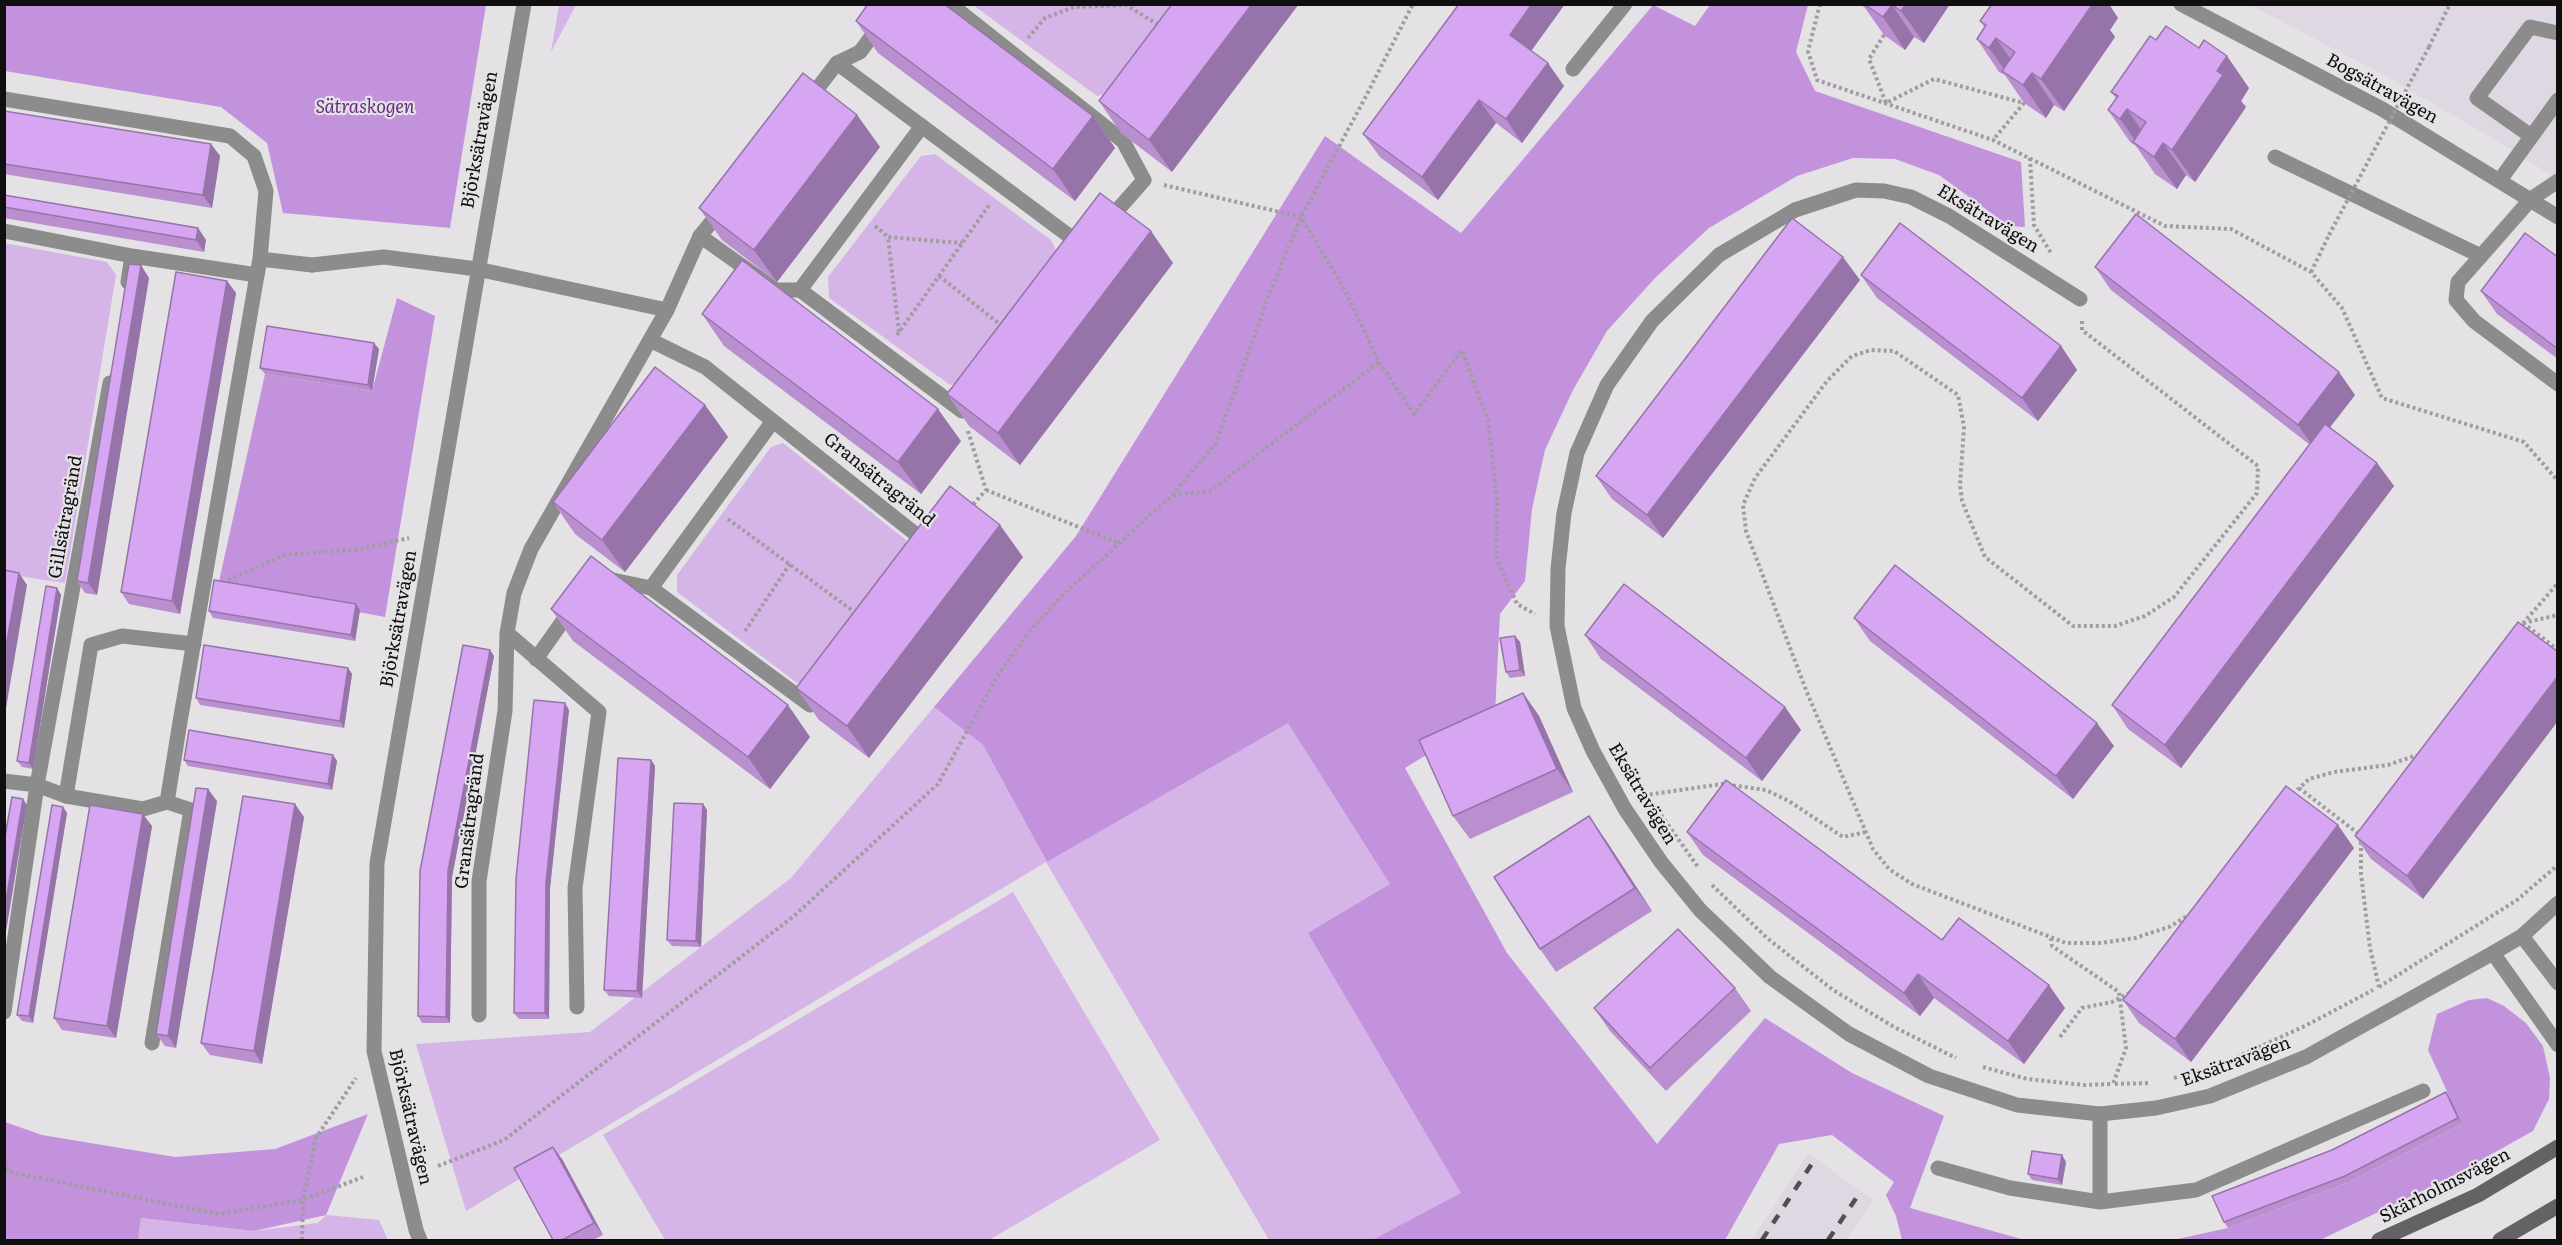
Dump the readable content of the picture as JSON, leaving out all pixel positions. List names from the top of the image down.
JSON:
{
  "streets": {
    "main road": ["Skärholmsvägen"],
    "street": [
      "Bogsätravägen",
      "Björksätravägen",
      "Eksätravägen",
      "Gransätragränd",
      "Gillsätragränd"
    ]
  },
  "parks": ["Sätraskogen"]
}
